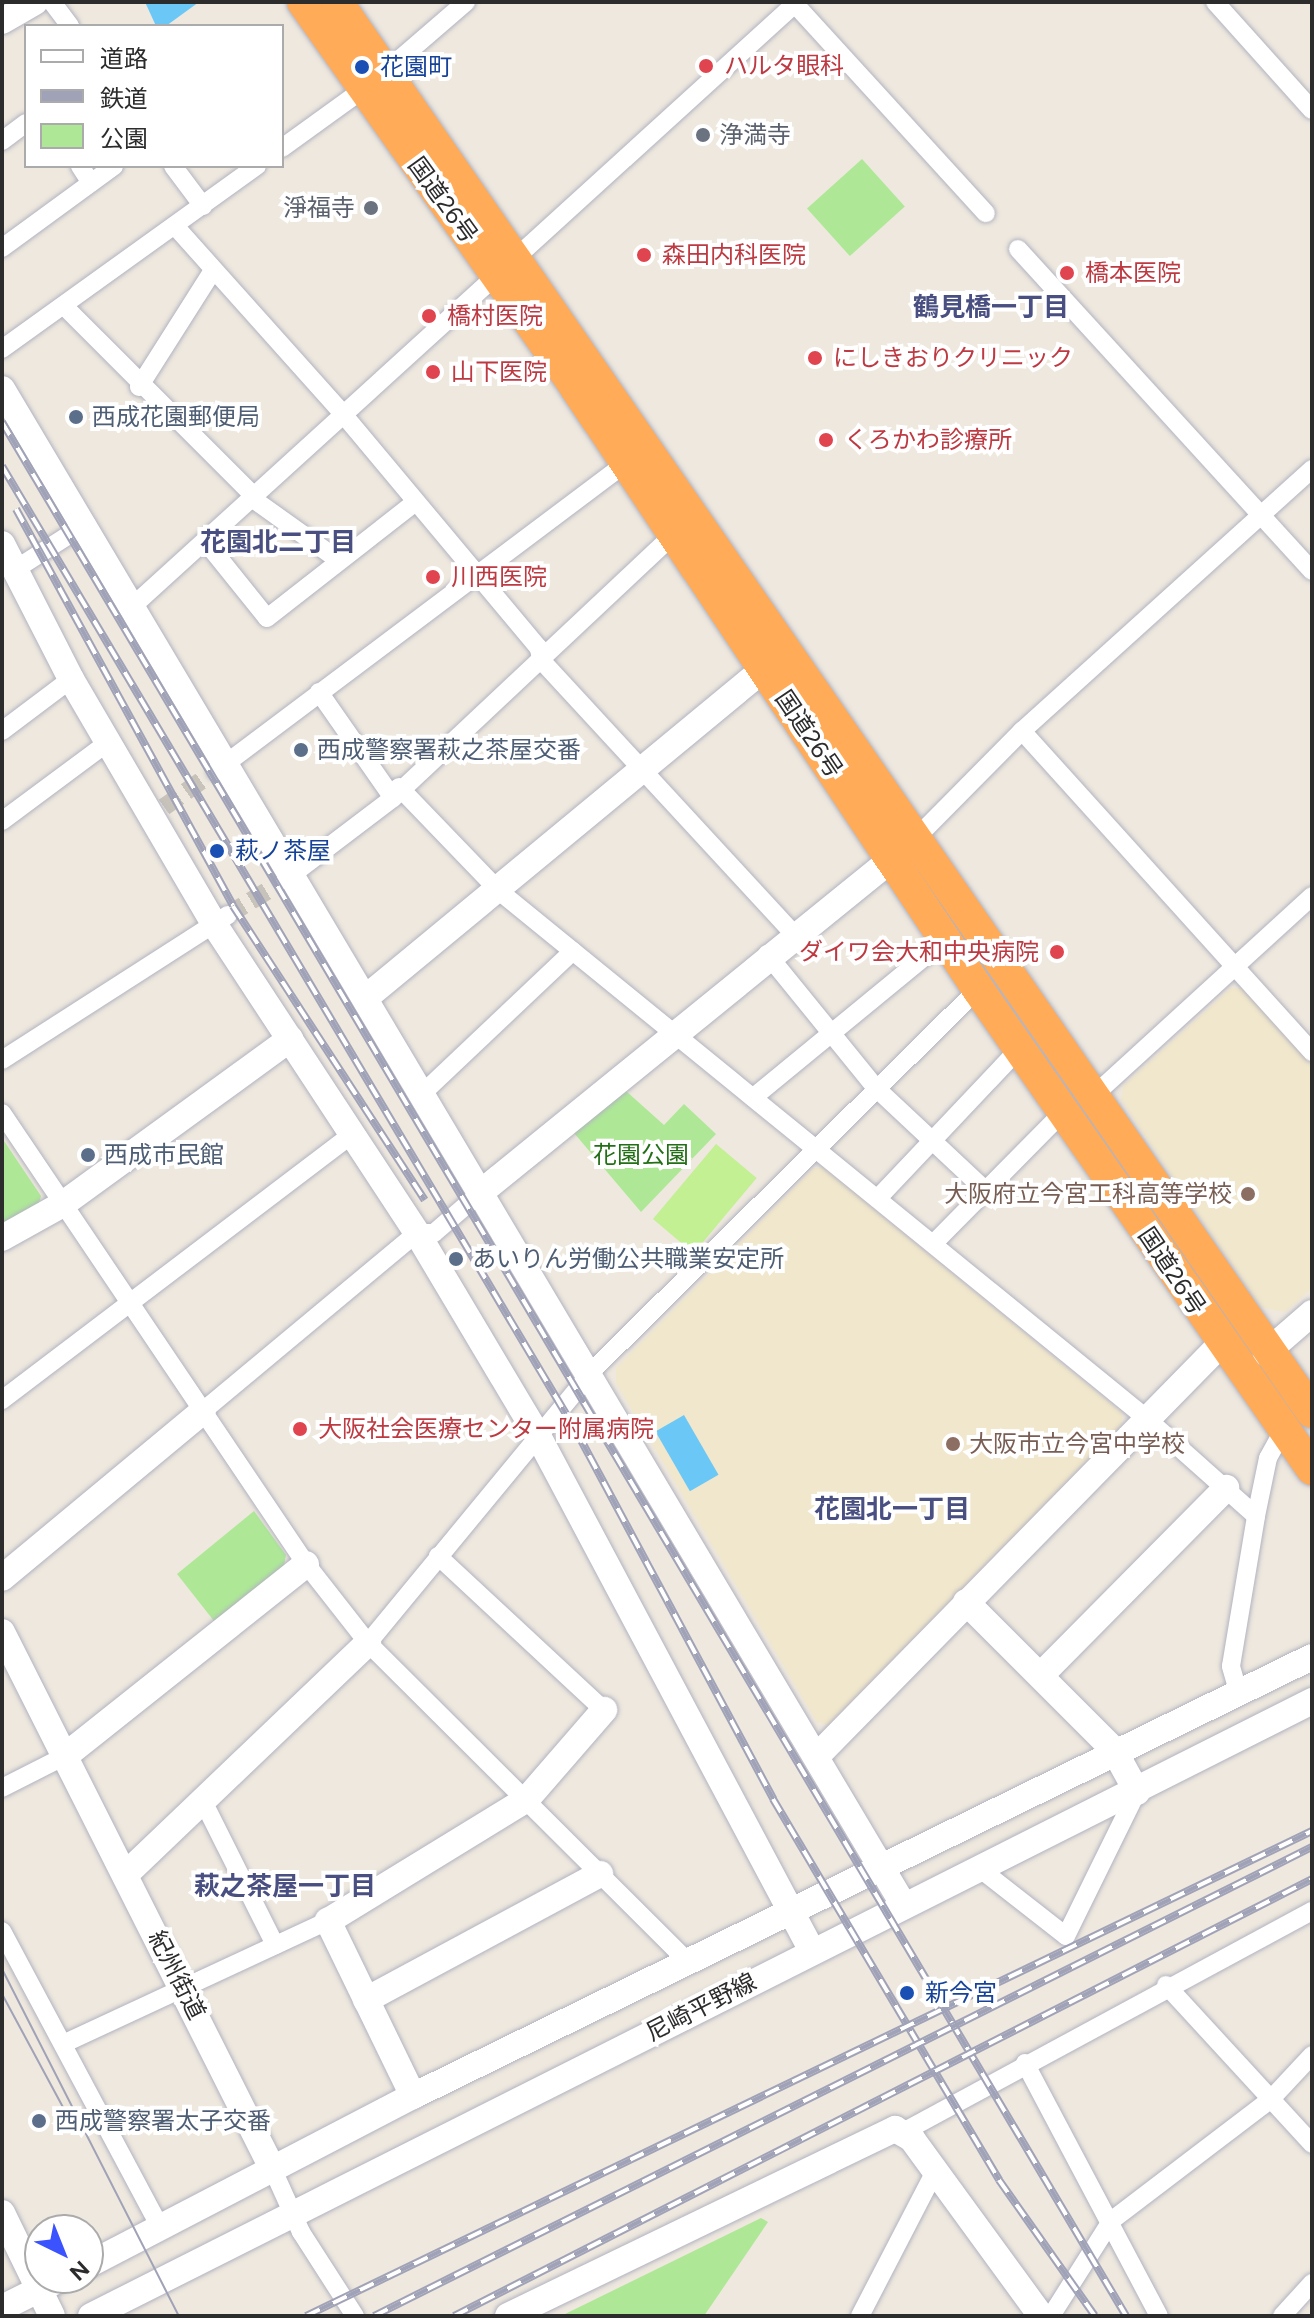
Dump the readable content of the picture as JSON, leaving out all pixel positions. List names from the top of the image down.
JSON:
{
  "streets": {
    "highway": ["国道26号"],
    "street": ["紀州街道", "尼崎平野線"]
  },
  "crossings": [
    ["紀州街道", "尼崎平野線"]
  ],
  "districts": [
    "鶴見橋一丁目",
    "花園北二丁目",
    "花園北一丁目",
    "萩之茶屋一丁目"
  ],
  "parks": ["花園公園"],
  "places": [
    "ハルタ眼科",
    "花園町",
    "浄満寺",
    "淨福寺",
    "森田内科医院",
    "橋本医院",
    "橋村医院",
    "にしきおりクリニック",
    "山下医院",
    "西成花園郵便局",
    "くろかわ診療所",
    "川西医院",
    "西成警察署萩之茶屋交番",
    "萩ノ茶屋",
    "ダイワ会大和中央病院",
    "西成市民館",
    "大阪府立今宮工科高等学校",
    "あいりん労働公共職業安定所",
    "大阪社会医療センター附属病院",
    "大阪市立今宮中学校",
    "新今宮",
    "西成警察署太子交番"
  ],
  "legend": ["道路", "鉄道", "公園"],
  "north": "bottom right"
}
